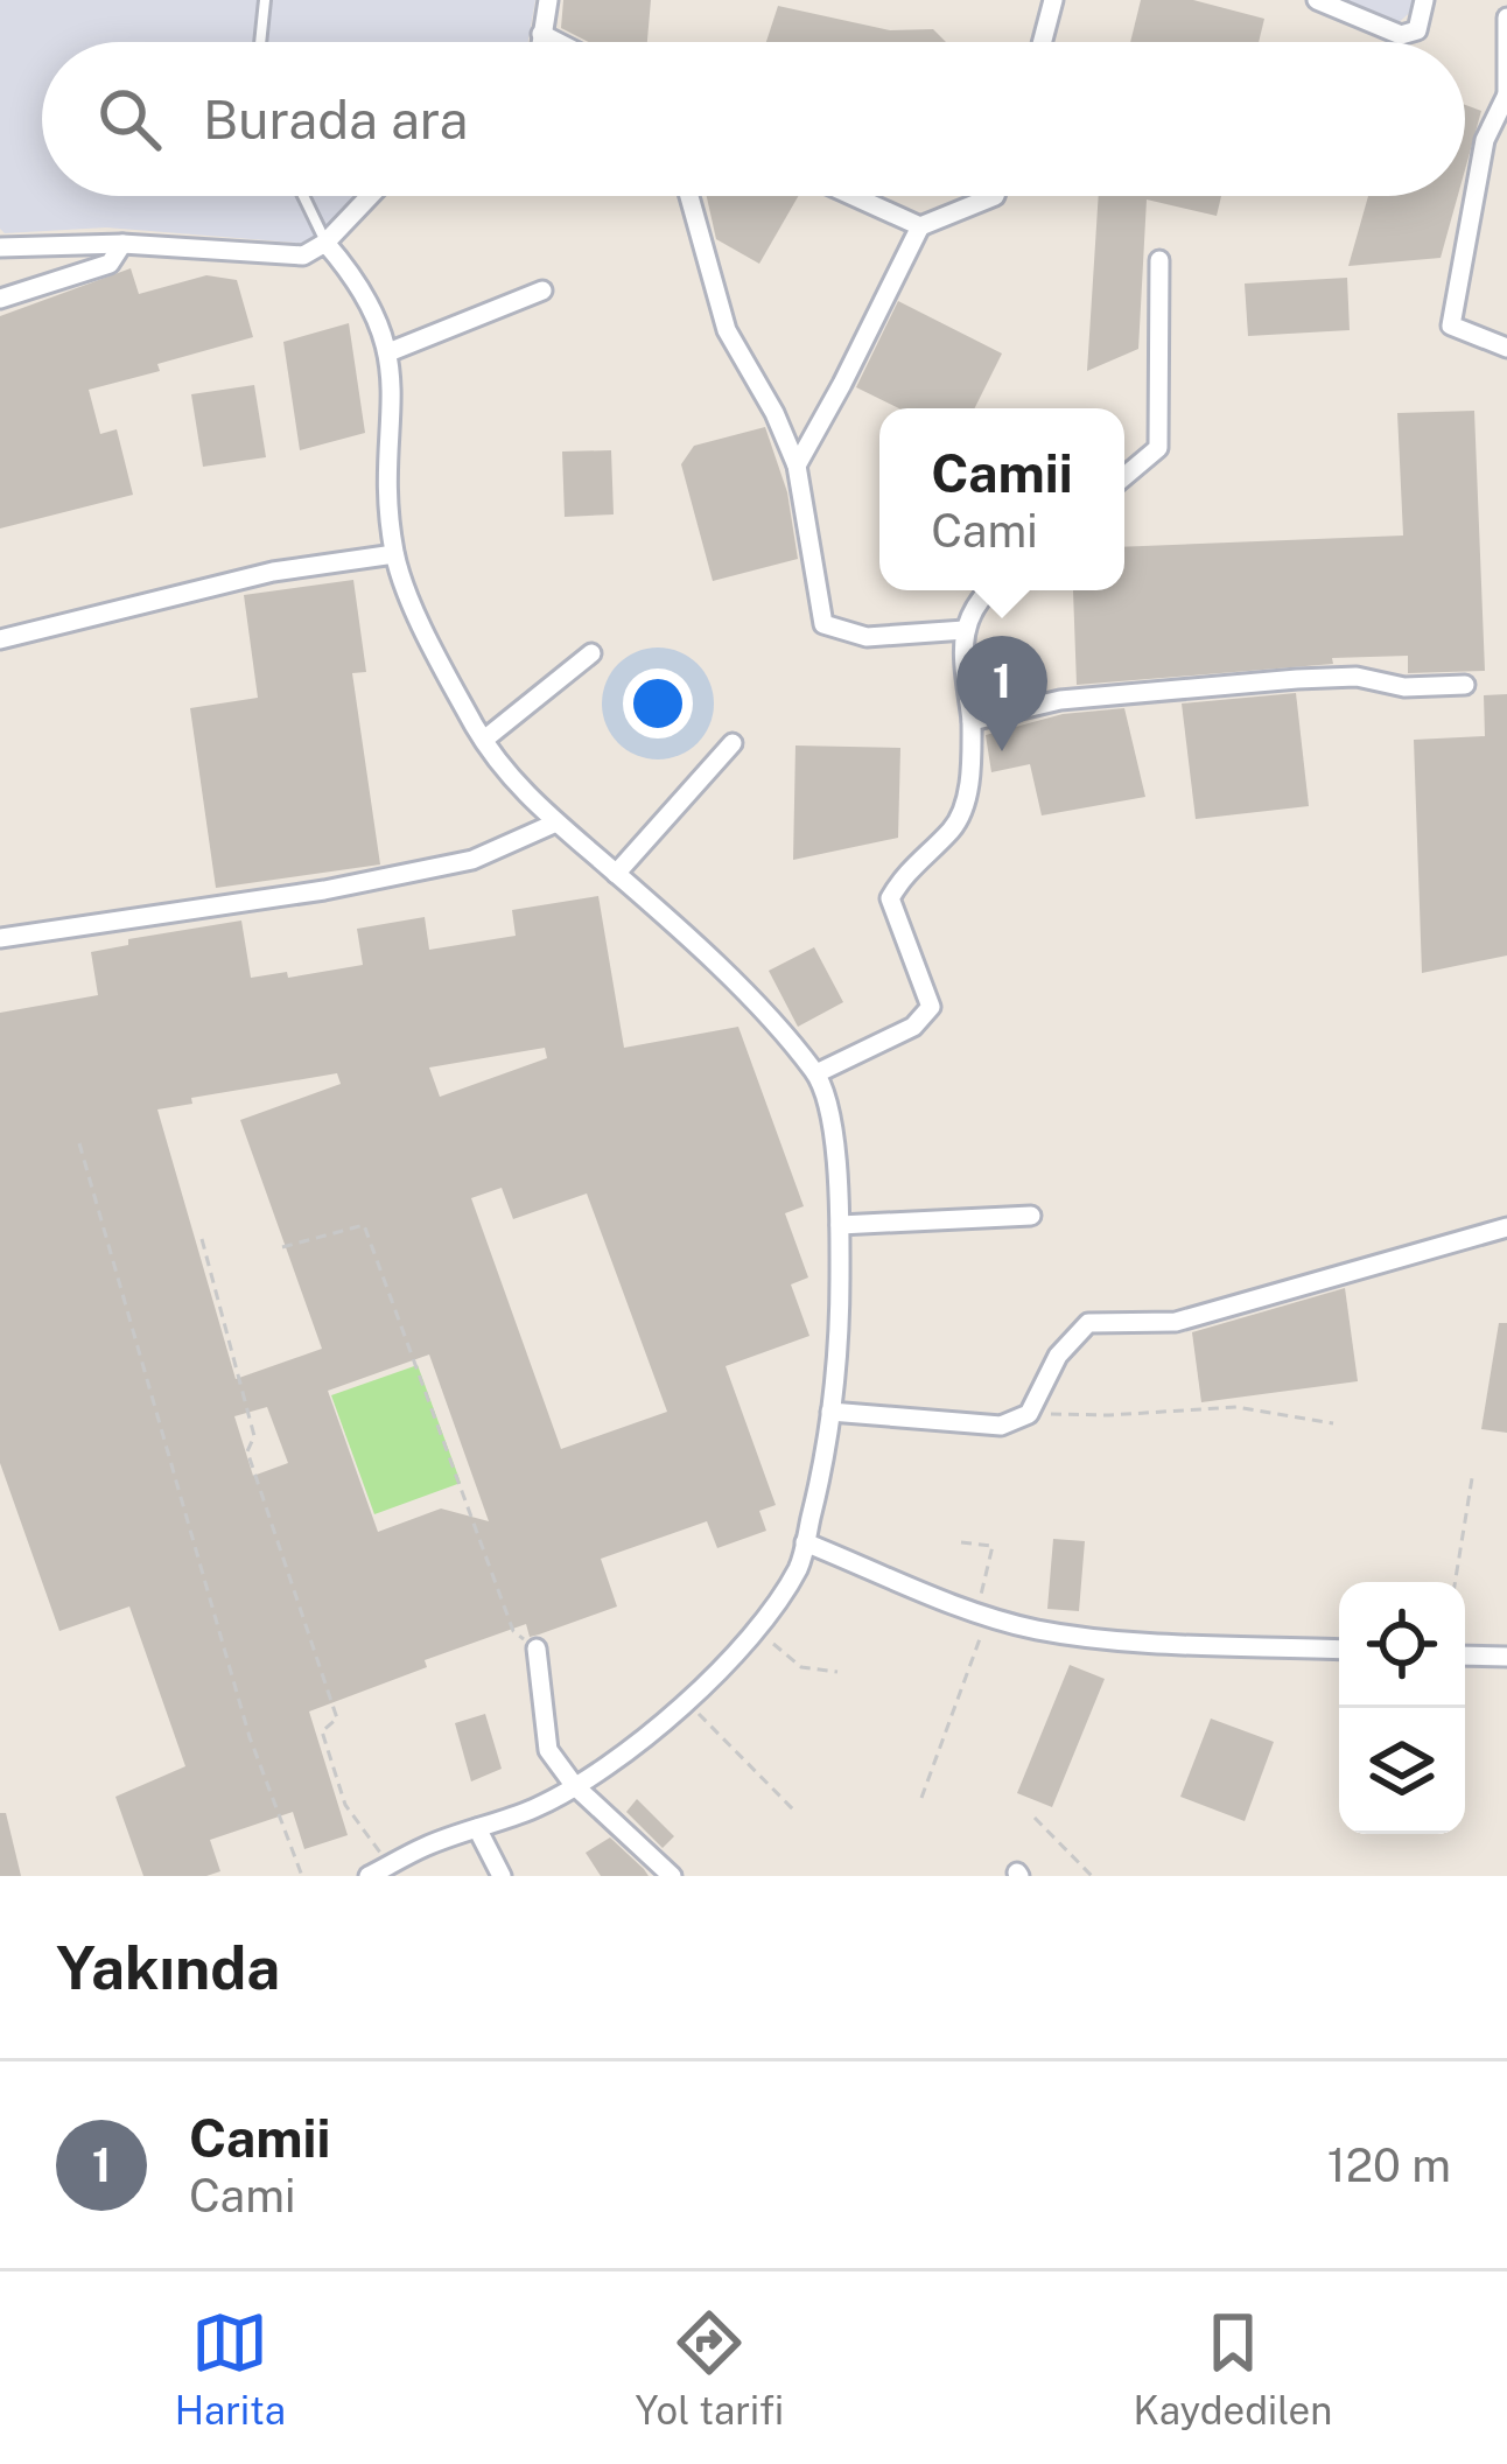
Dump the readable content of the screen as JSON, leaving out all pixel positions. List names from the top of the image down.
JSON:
{
  "page": {
    "search": "Burada ara",
    "popup": ["Camii", "Cami"],
    "pins": "1",
    "heading": "Yakında",
    "list": [
      {
        "mark": "1",
        "name": "Camii",
        "note": "Cami",
        "value": "120 m"
      }
    ],
    "nav": ["Harita", "Yol tarifi", "Kaydedilen"]
  }
}
